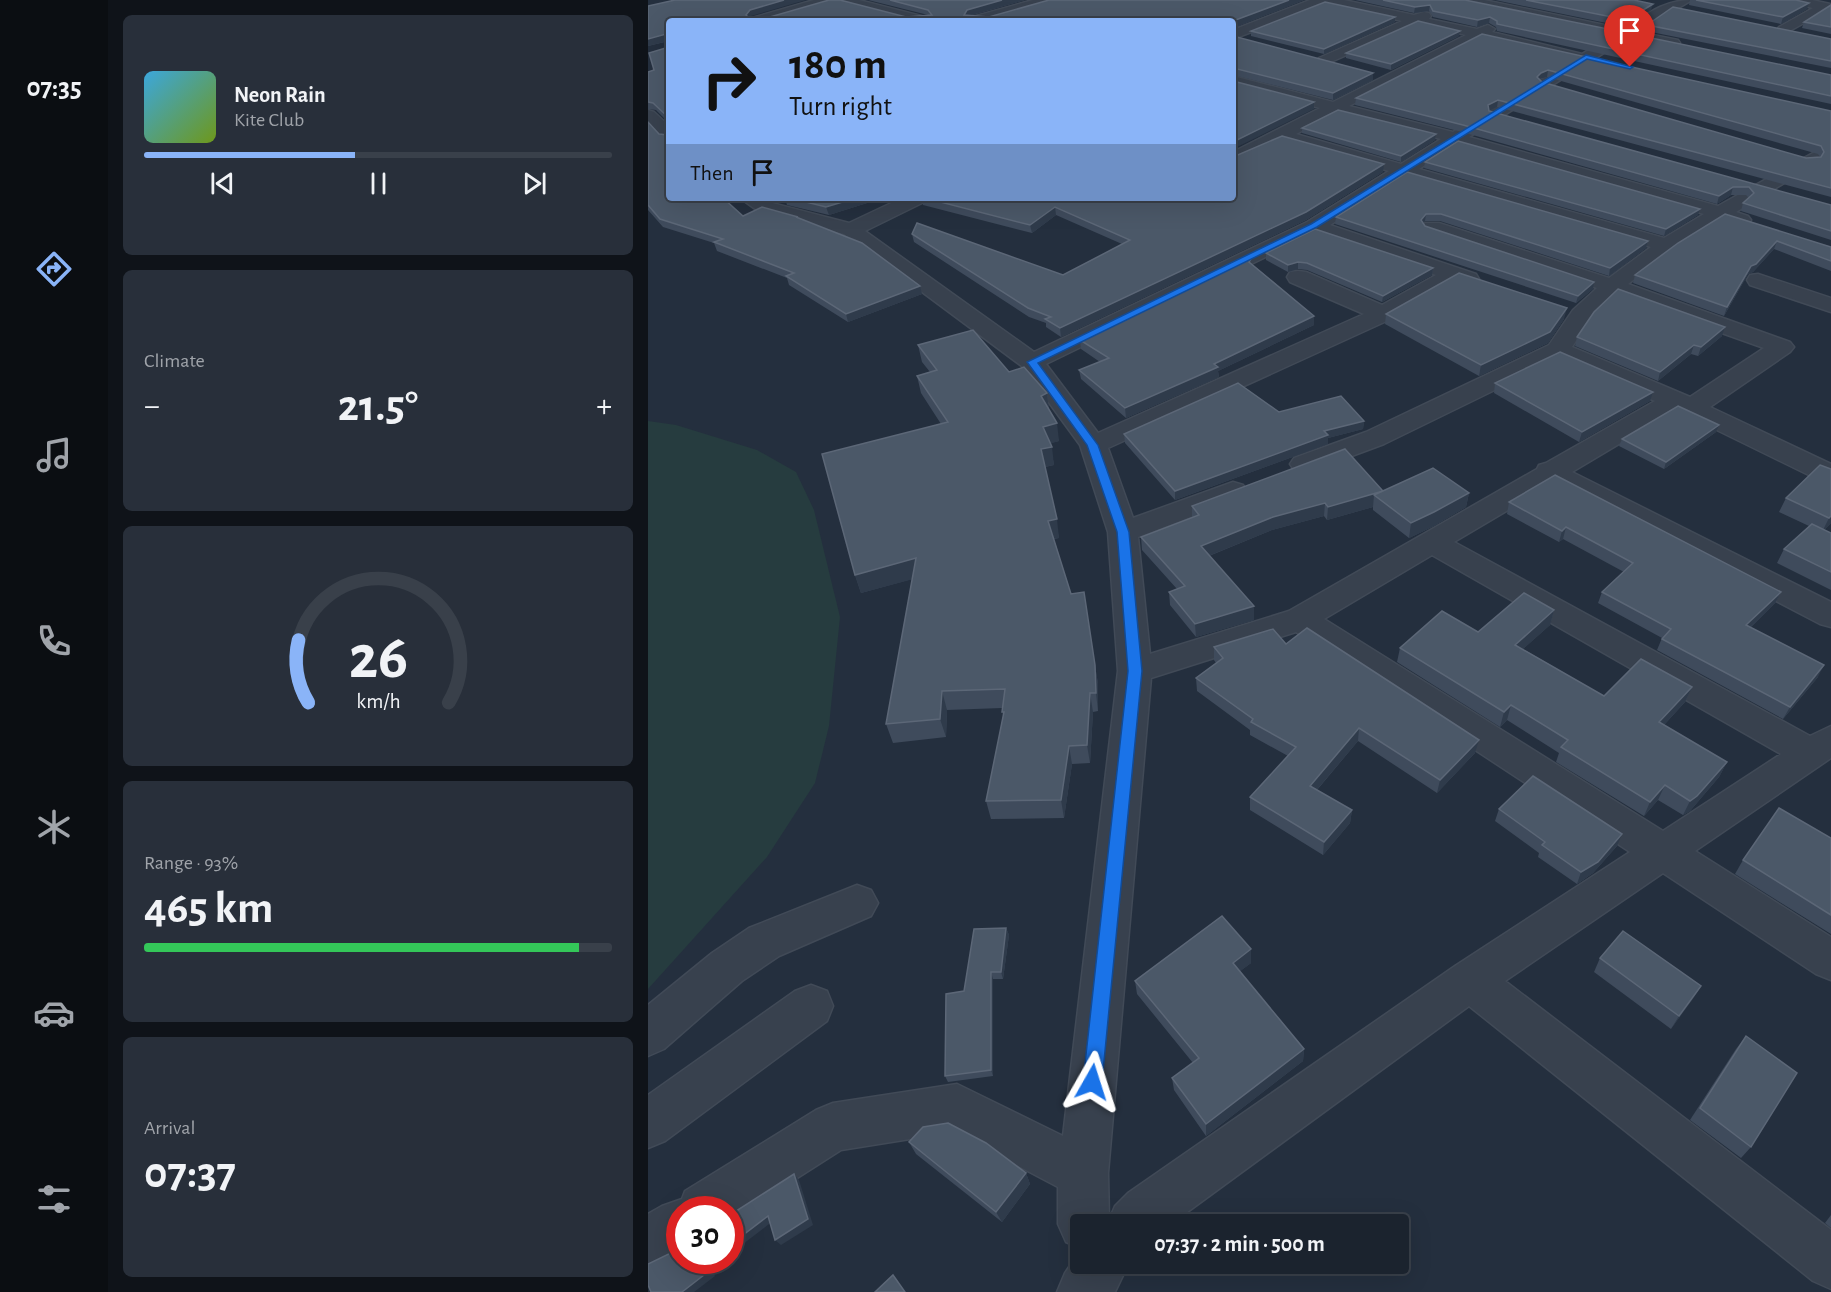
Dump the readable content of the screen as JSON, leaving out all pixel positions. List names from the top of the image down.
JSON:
{
  "page": {
    "tabs": "07:35",
    "turn": ["180 m", "Turn right"],
    "song": ["Neon Rain", "Kite Club"],
    "then": "Then",
    "tile": [
      "Climate",
      ["Range · 93%", "465 km"],
      ["Arrival", "07:37"]
    ],
    "heat": ["−", "21.5°", "+"],
    "limit": "30",
    "trip": "07:37 · 2 min · 500 m",
    "gauge": ["26", "km/h"]
  }
}
